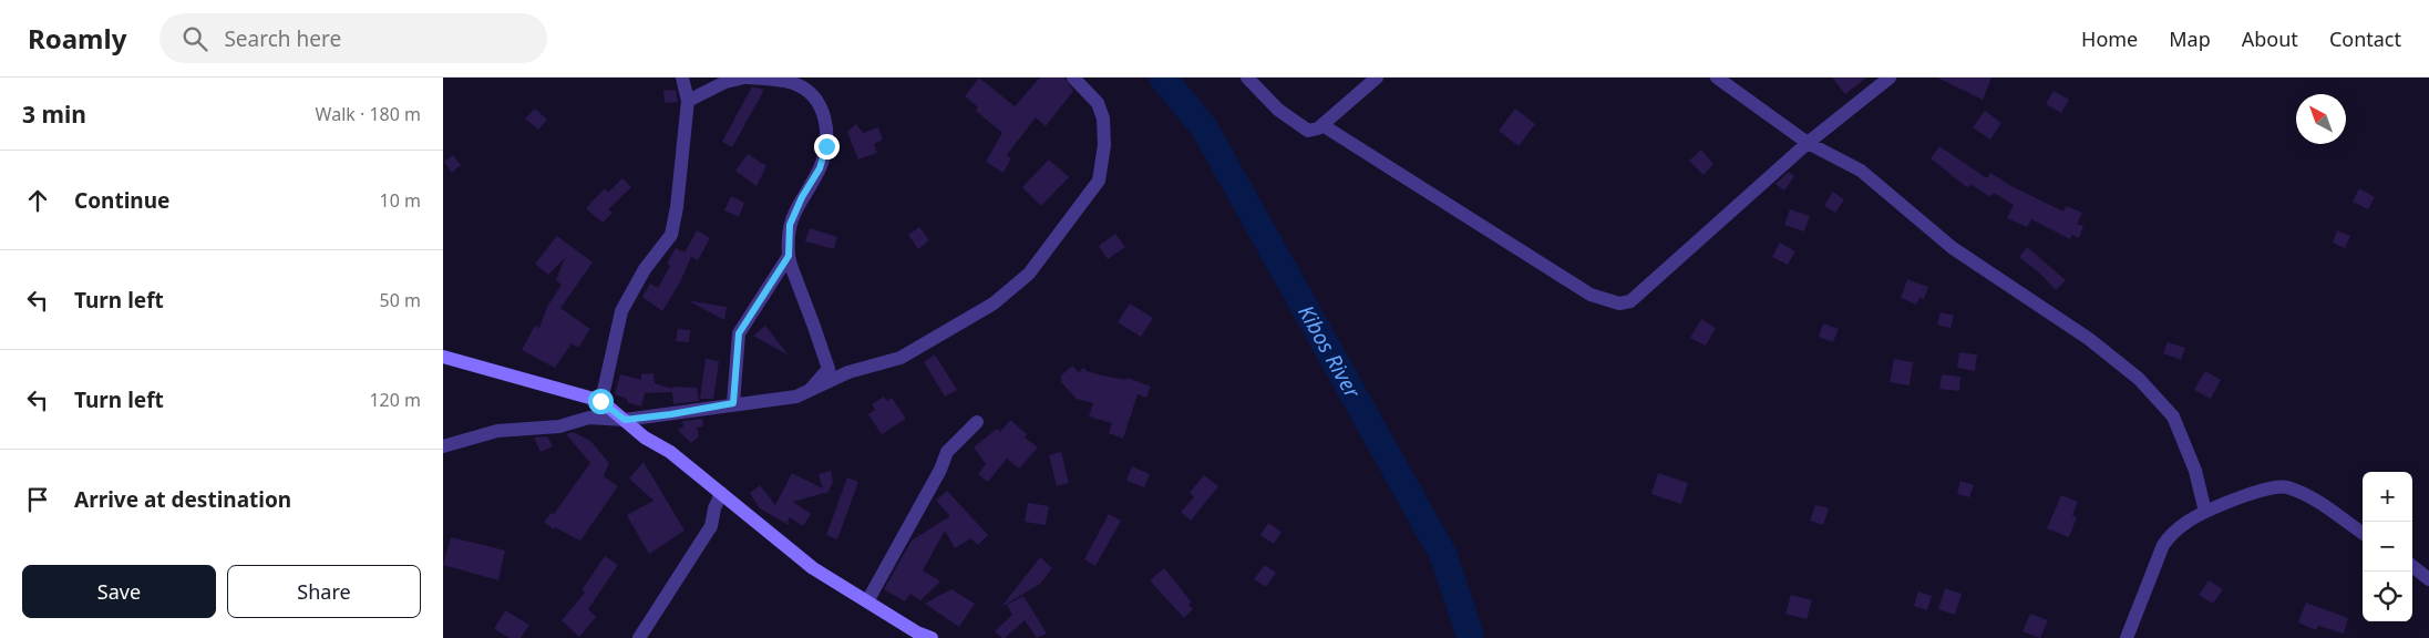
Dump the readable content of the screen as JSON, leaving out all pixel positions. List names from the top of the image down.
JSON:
{
  "water": ["Kibos River"],
  "north": "top left",
  "page": {
    "header": "Roamly",
    "search": "Search here",
    "nav": [
      "Home",
      "Map",
      "About",
      "Contact"
    ],
    "heading": ["3 min", "Walk · 180 m"],
    "list": [
      ["Continue", "10 m"],
      ["Turn left", "50 m"],
      ["Turn left", "120 m"],
      "Arrive at destination"
    ],
    "map_buttons": ["+", "−"],
    "buttons": ["Save", "Share"]
  }
}
